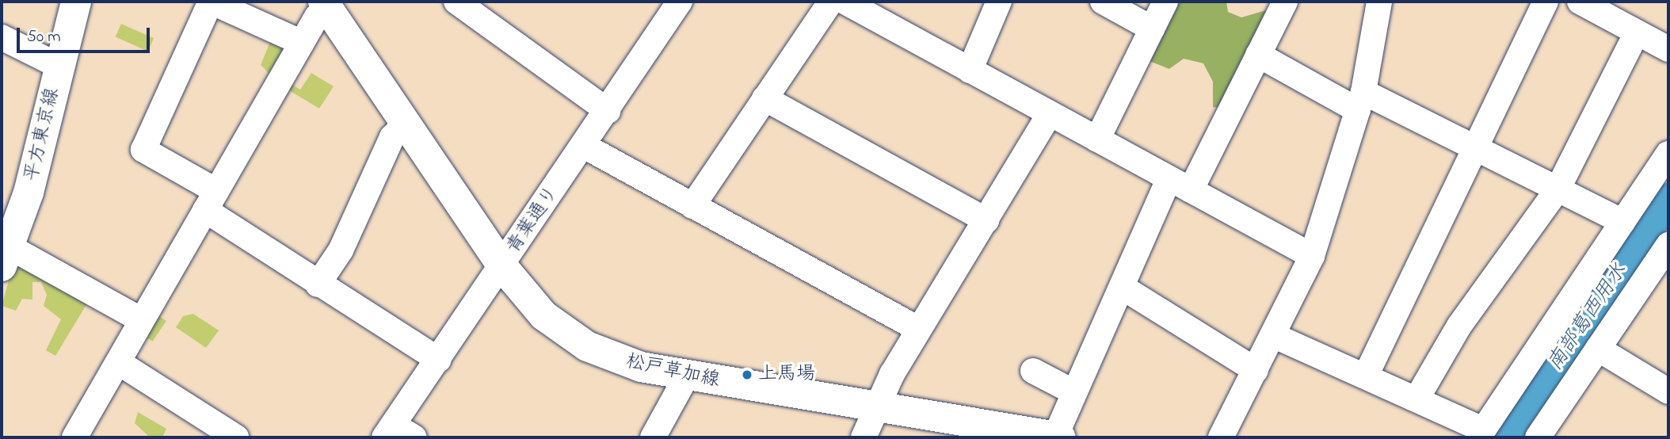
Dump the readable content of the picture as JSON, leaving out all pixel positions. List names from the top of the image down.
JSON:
{
  "streets": {
    "main road": ["平方東京線", "松戸草加線"],
    "street": ["青葉通り"]
  },
  "crossings": [
    ["青葉通り", "松戸草加線"]
  ],
  "water": ["南部葛西用水"],
  "places": ["上馬場"],
  "scale_bar": "50 m"
}
